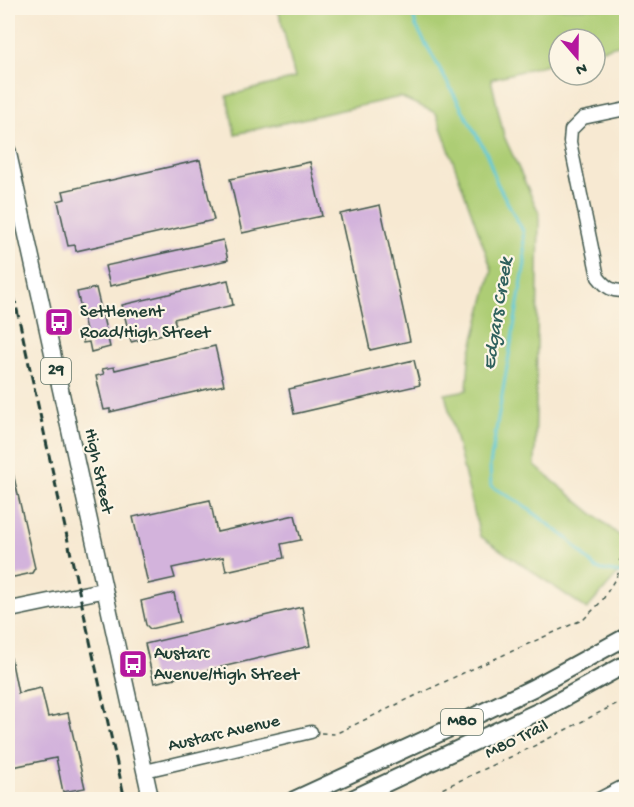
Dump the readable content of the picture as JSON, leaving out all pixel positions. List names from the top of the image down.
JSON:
{
  "streets": {
    "highway": ["M80"],
    "main road": ["29", "High Street"],
    "street": ["Austarc Avenue"],
    "path": ["M80 Trail"]
  },
  "crossings": [
    ["High Street", "Austarc Avenue"]
  ],
  "water": ["Edgars Creek"],
  "places": {
    "bus stop": ["Settlement Road/High Street", "Austarc Avenue/High Street"]
  },
  "north": "bottom"
}
